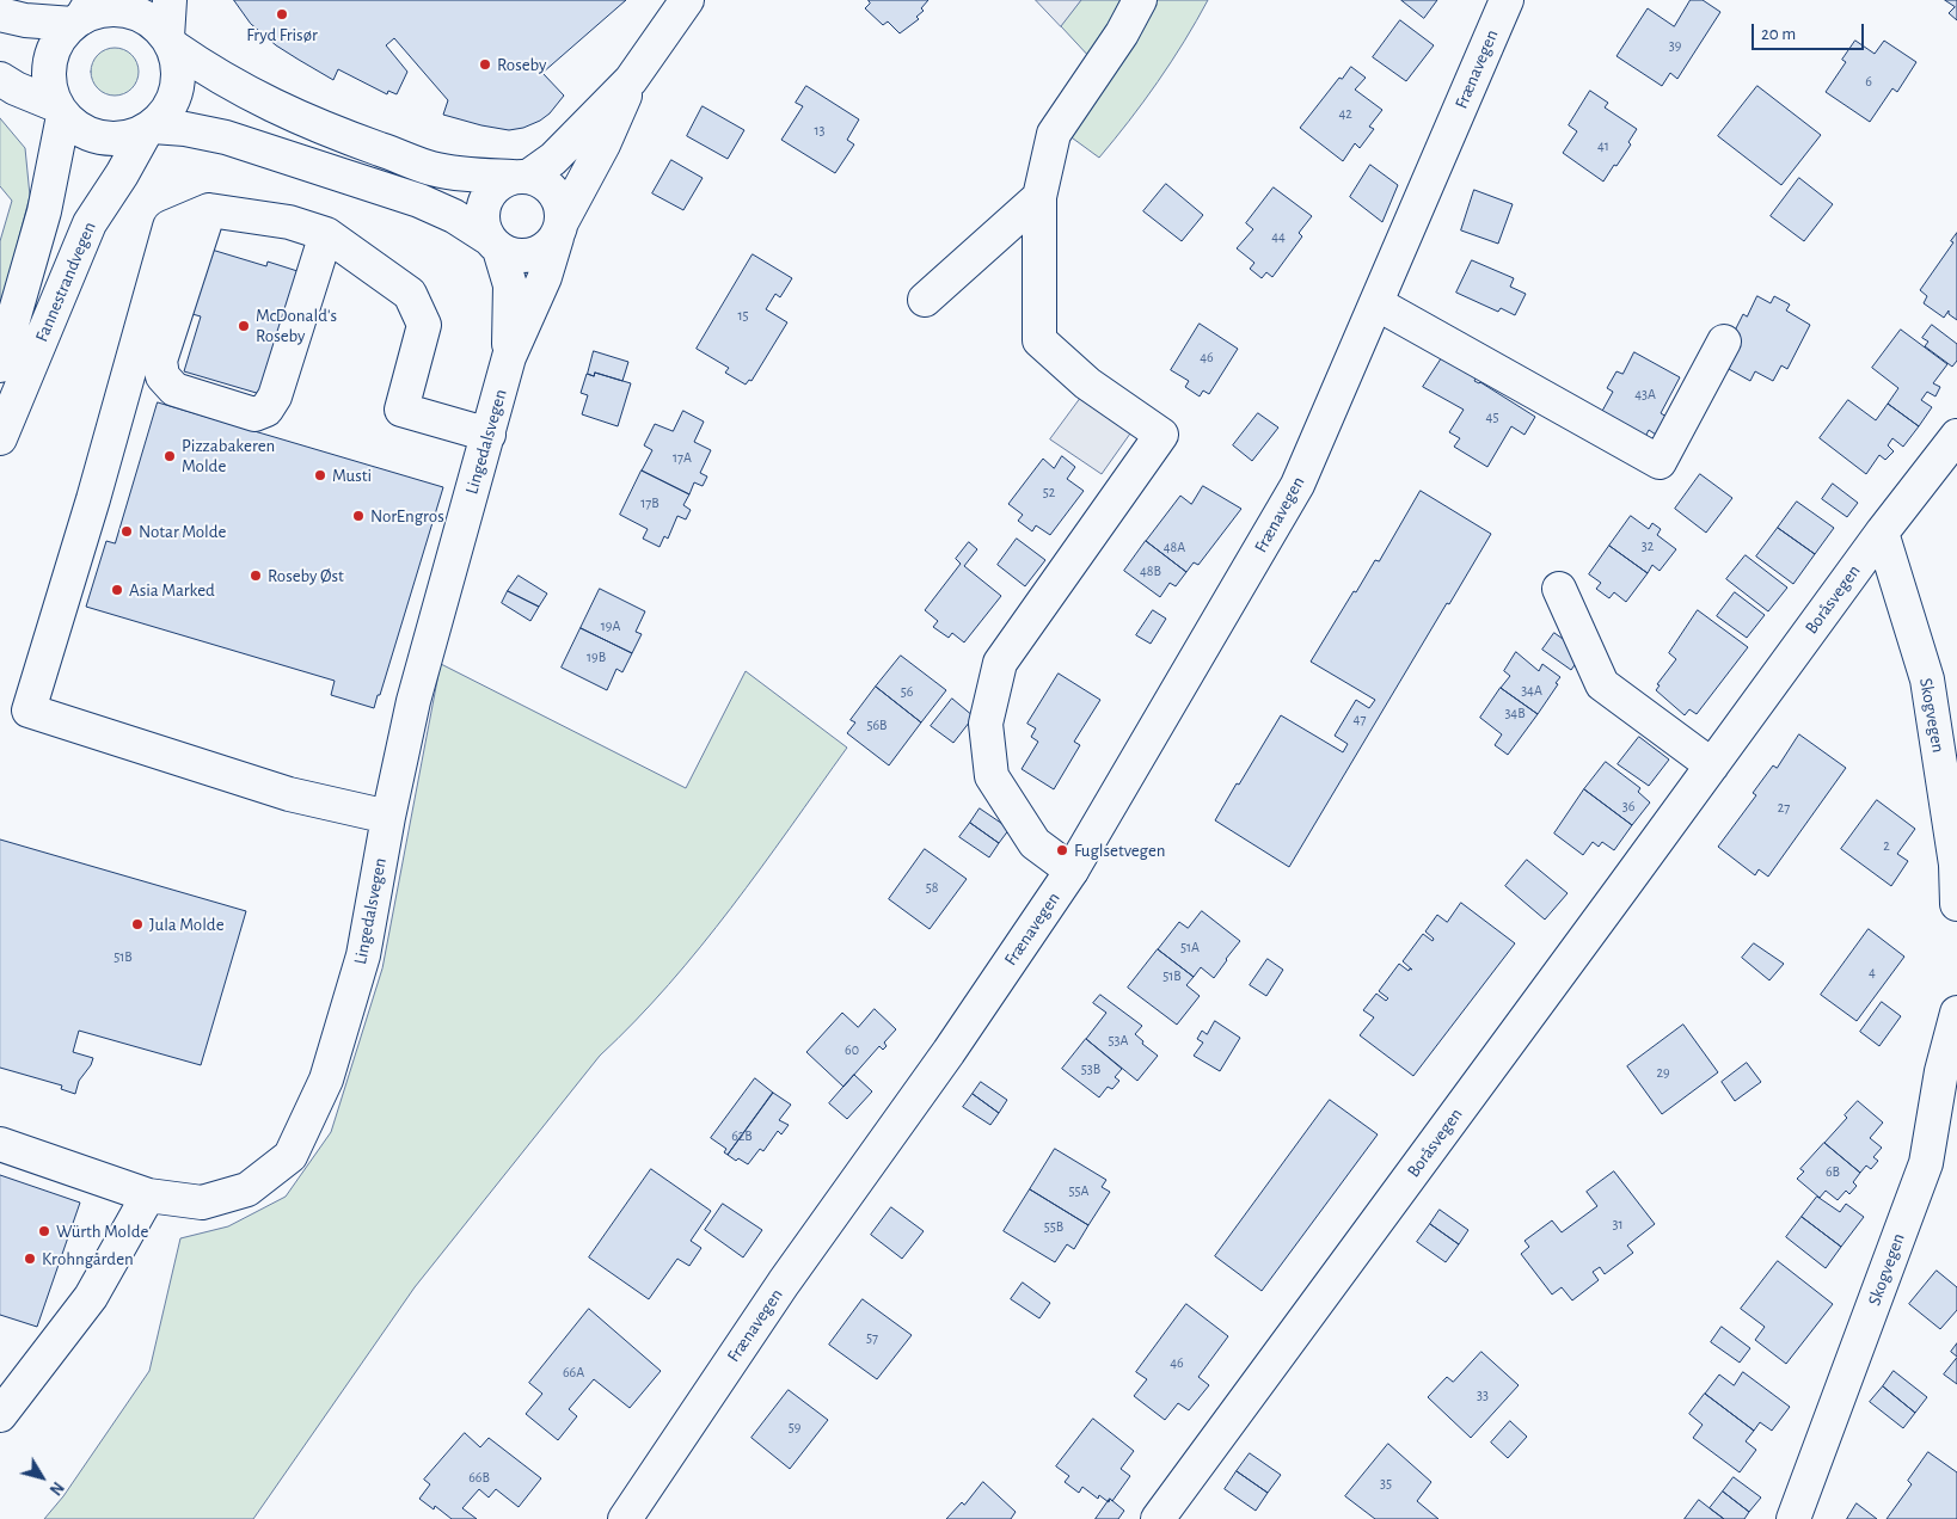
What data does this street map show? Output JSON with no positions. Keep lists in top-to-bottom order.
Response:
{
  "streets": {
    "main road": [
      "Frænavegen",
      "Fannestrandvegen",
      "Lingedalsvegen",
      "Boråsvegen",
      "Skogvegen"
    ]
  },
  "crossings": [
    ["Boråsvegen", "Skogvegen"]
  ],
  "places": [
    "Fryd Frisør",
    "Roseby",
    "McDonald's Roseby",
    "Pizzabakeren Molde",
    "Musti",
    "NorEngros",
    "Notar Molde",
    "Roseby Øst",
    "Asia Marked",
    "Fuglsetvegen",
    "Jula Molde",
    "Würth Molde",
    "Krohngården"
  ],
  "house_numbers": [
    "39",
    "6",
    "42",
    "13",
    "41",
    "44",
    "15",
    "46",
    "43A",
    "45",
    "17A",
    "52",
    "17B",
    "32",
    "48A",
    "48B",
    "19A",
    "19B",
    "34A",
    "56",
    "34B",
    "47",
    "56B",
    "36",
    "27",
    "2",
    "58",
    "51A",
    "51B",
    "4",
    "51B",
    "53A",
    "60",
    "53B",
    "29",
    "62B",
    "6B",
    "55A",
    "31",
    "55B",
    "57",
    "46",
    "66A",
    "33",
    "59",
    "66B",
    "35"
  ],
  "scale_bar": "20 m",
  "north": "bottom right"
}
